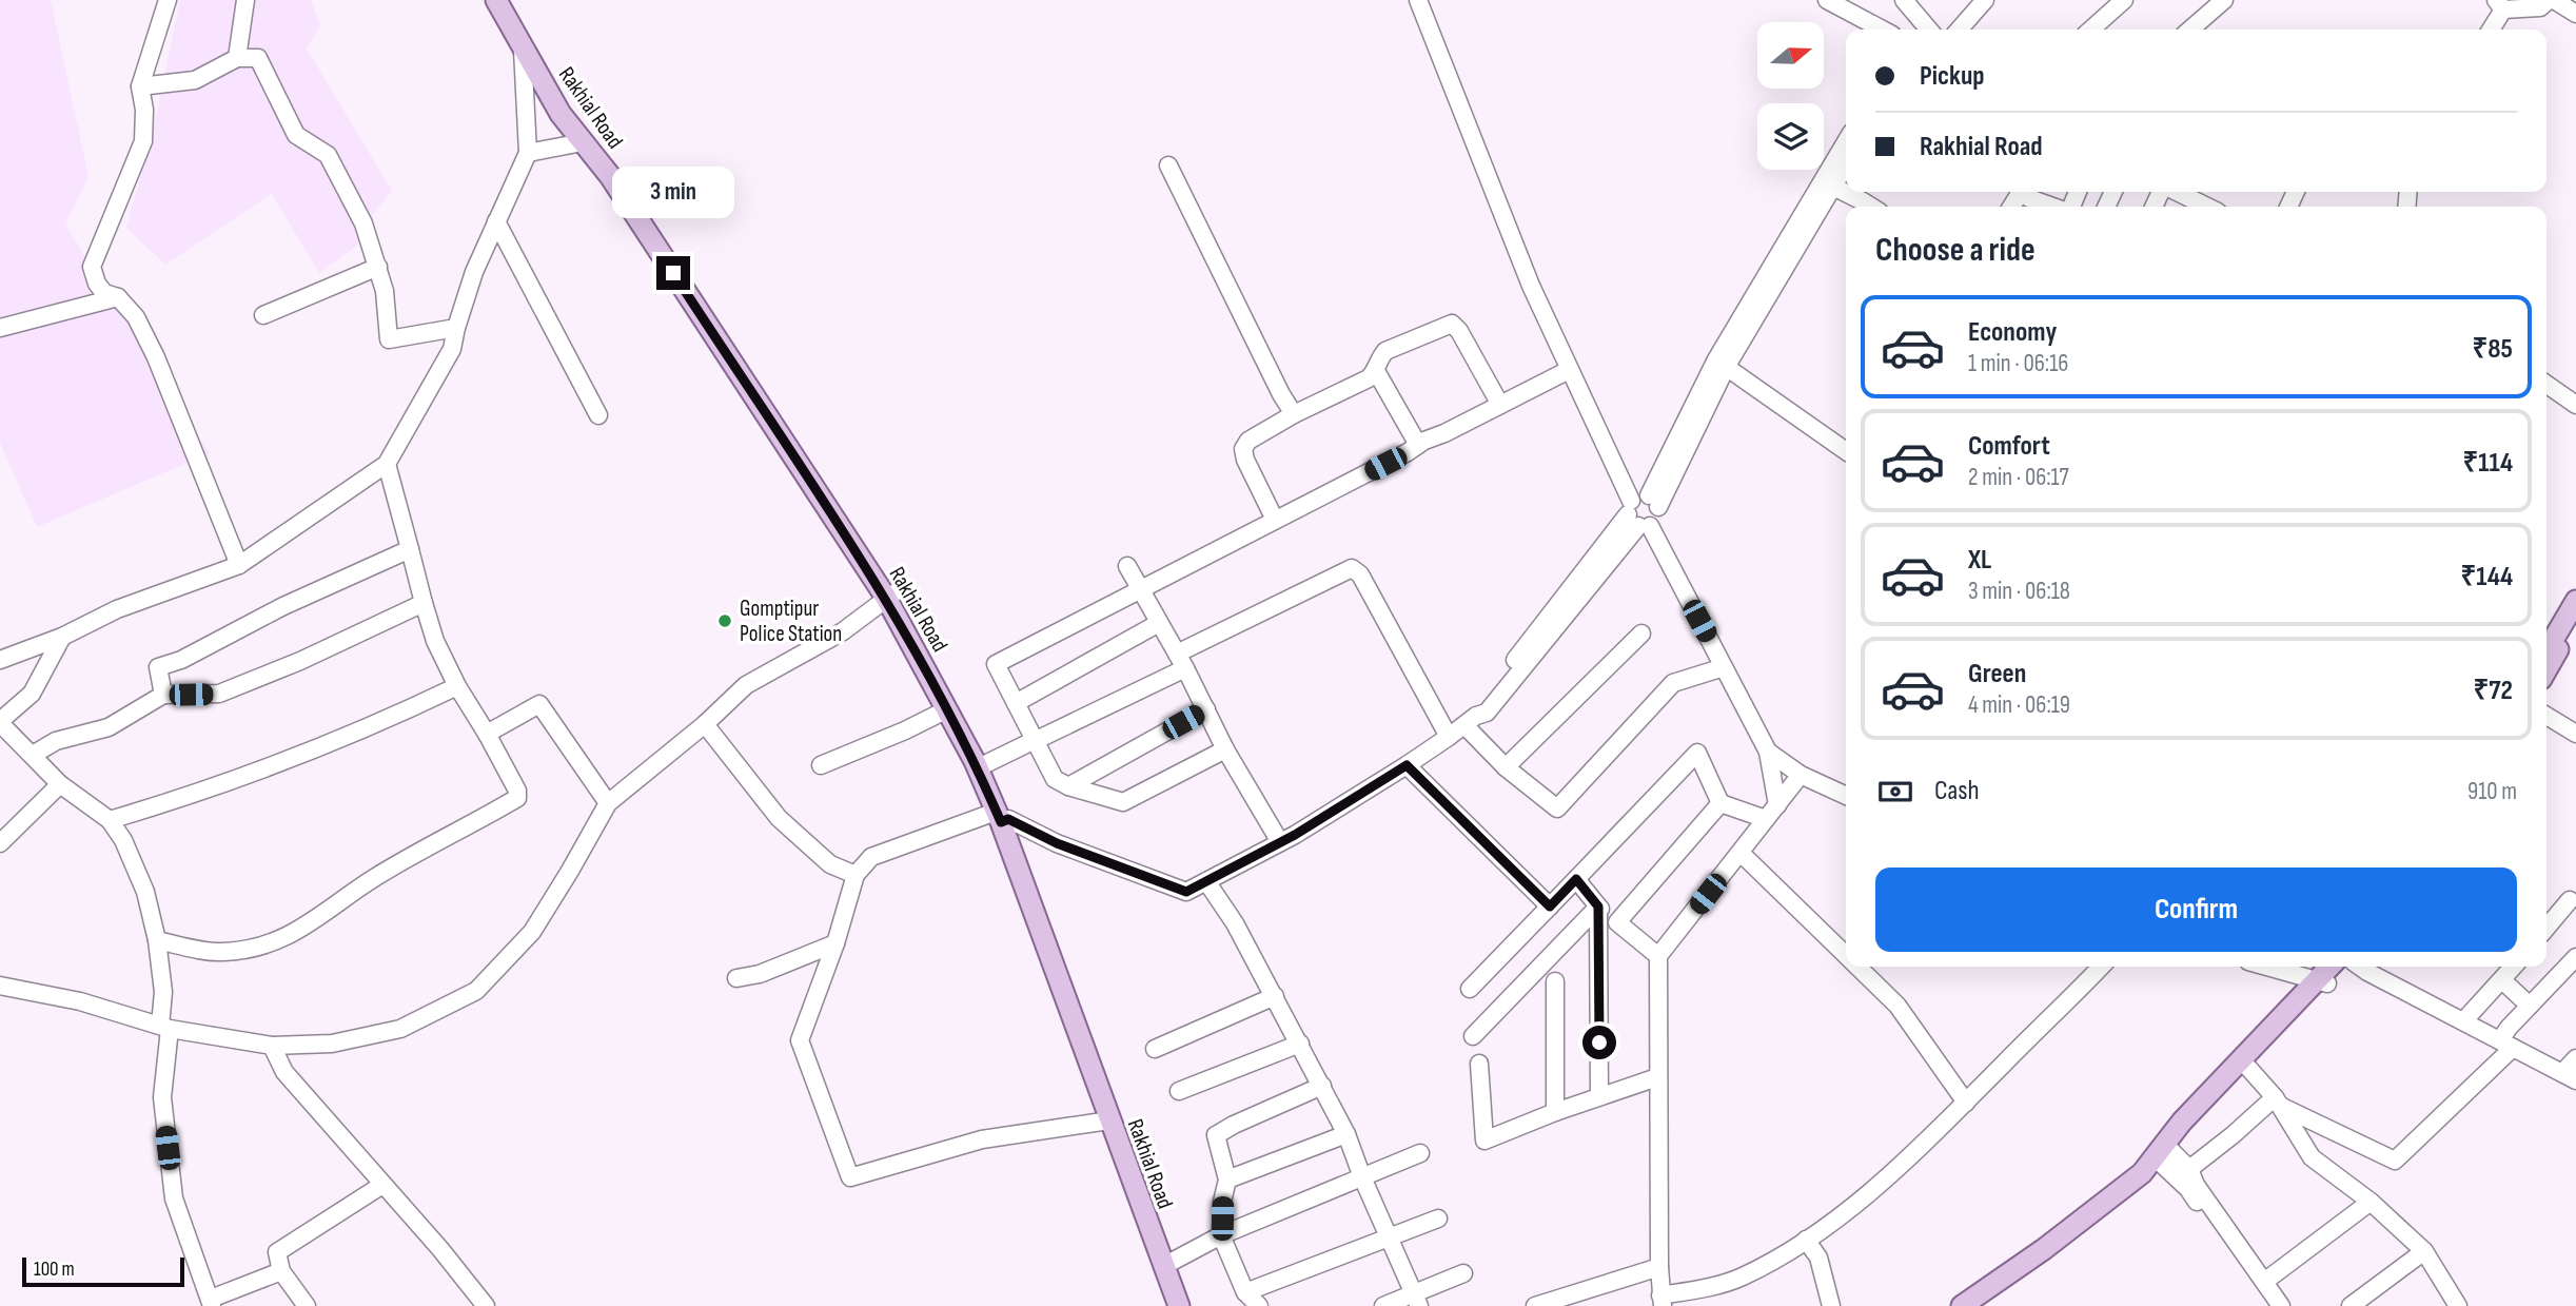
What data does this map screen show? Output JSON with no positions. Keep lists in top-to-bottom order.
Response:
{
  "streets": {
    "main road": ["Rakhial Road"]
  },
  "places": ["Gomptipur Police Station"],
  "scale_bar": "100 m",
  "north": "right",
  "page": {
    "banner": ["Pickup", "Rakhial Road"],
    "bubble": "3 min",
    "heading": "Choose a ride",
    "list": [
      {
        "name": "Economy",
        "note": "1 min · 06:16",
        "value": "₹85"
      },
      {
        "name": "Comfort",
        "note": "2 min · 06:17",
        "value": "₹114"
      },
      {
        "name": "XL",
        "note": "3 min · 06:18",
        "value": "₹144"
      },
      {
        "name": "Green",
        "note": "4 min · 06:19",
        "value": "₹72"
      }
    ],
    "pay": ["Cash", "910 m"],
    "buttons": "Confirm",
    "scale": "100 m"
  }
}
